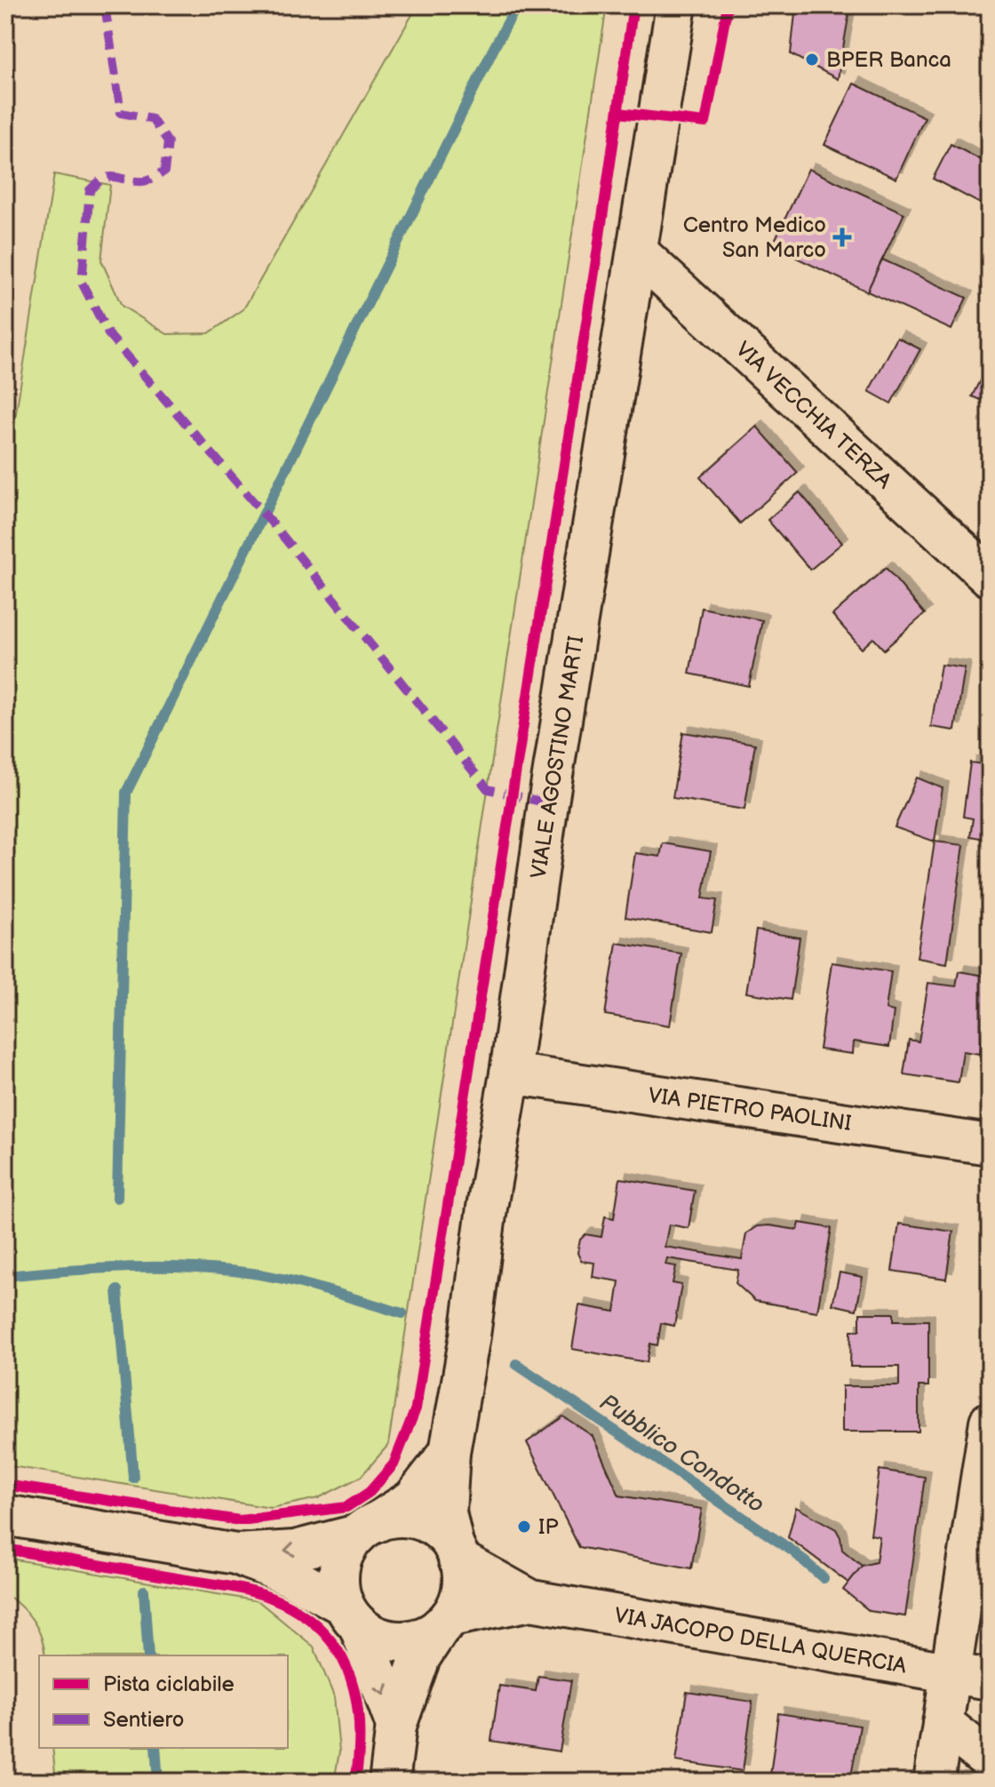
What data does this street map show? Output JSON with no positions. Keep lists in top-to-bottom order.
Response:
{
  "streets": {
    "street": [
      "VIA VECCHIA TERZA",
      "VIALE AGOSTINO MARTI",
      "VIA PIETRO PAOLINI",
      "VIA JACOPO DELLA QUERCIA"
    ]
  },
  "crossings": [
    ["VIA VECCHIA TERZA", "VIALE AGOSTINO MARTI"],
    ["VIALE AGOSTINO MARTI", "VIA PIETRO PAOLINI"],
    ["VIALE AGOSTINO MARTI", "VIA JACOPO DELLA QUERCIA"]
  ],
  "water": ["Pubblico Condotto"],
  "places": {
    "other": ["BPER Banca", "IP"],
    "health": ["Centro Medico San Marco"]
  },
  "legend": ["Pista ciclabile", "Sentiero"]
}
